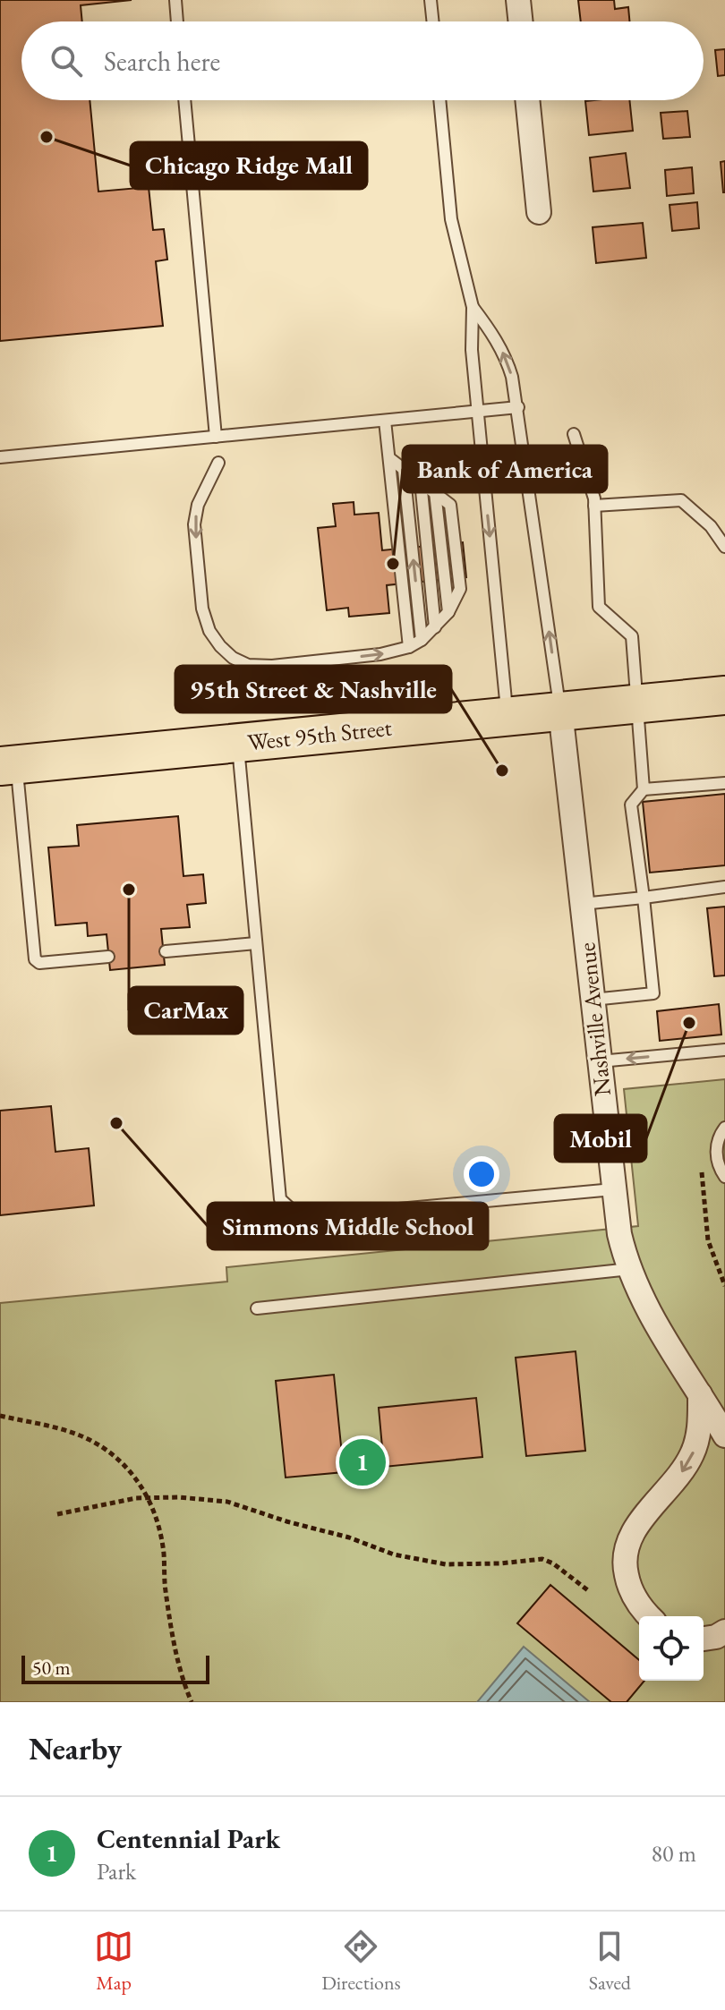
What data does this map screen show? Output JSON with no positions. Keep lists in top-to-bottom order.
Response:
{
  "streets": {
    "main road": ["West 95th Street"],
    "street": ["Nashville Avenue"]
  },
  "crossings": [
    ["West 95th Street", "Nashville Avenue"]
  ],
  "places": [
    "Chicago Ridge Mall",
    "Bank of America",
    "95th Street & Nashville",
    "CarMax",
    "Mobil",
    "Simmons Middle School"
  ],
  "scale_bar": "50 m",
  "page": {
    "search": "Search here",
    "pins": "1",
    "scale": "50 m",
    "heading": "Nearby",
    "list": [
      {
        "mark": "1",
        "name": "Centennial Park",
        "note": "Park",
        "value": "80 m"
      }
    ],
    "nav": ["Map", "Directions", "Saved"]
  }
}
